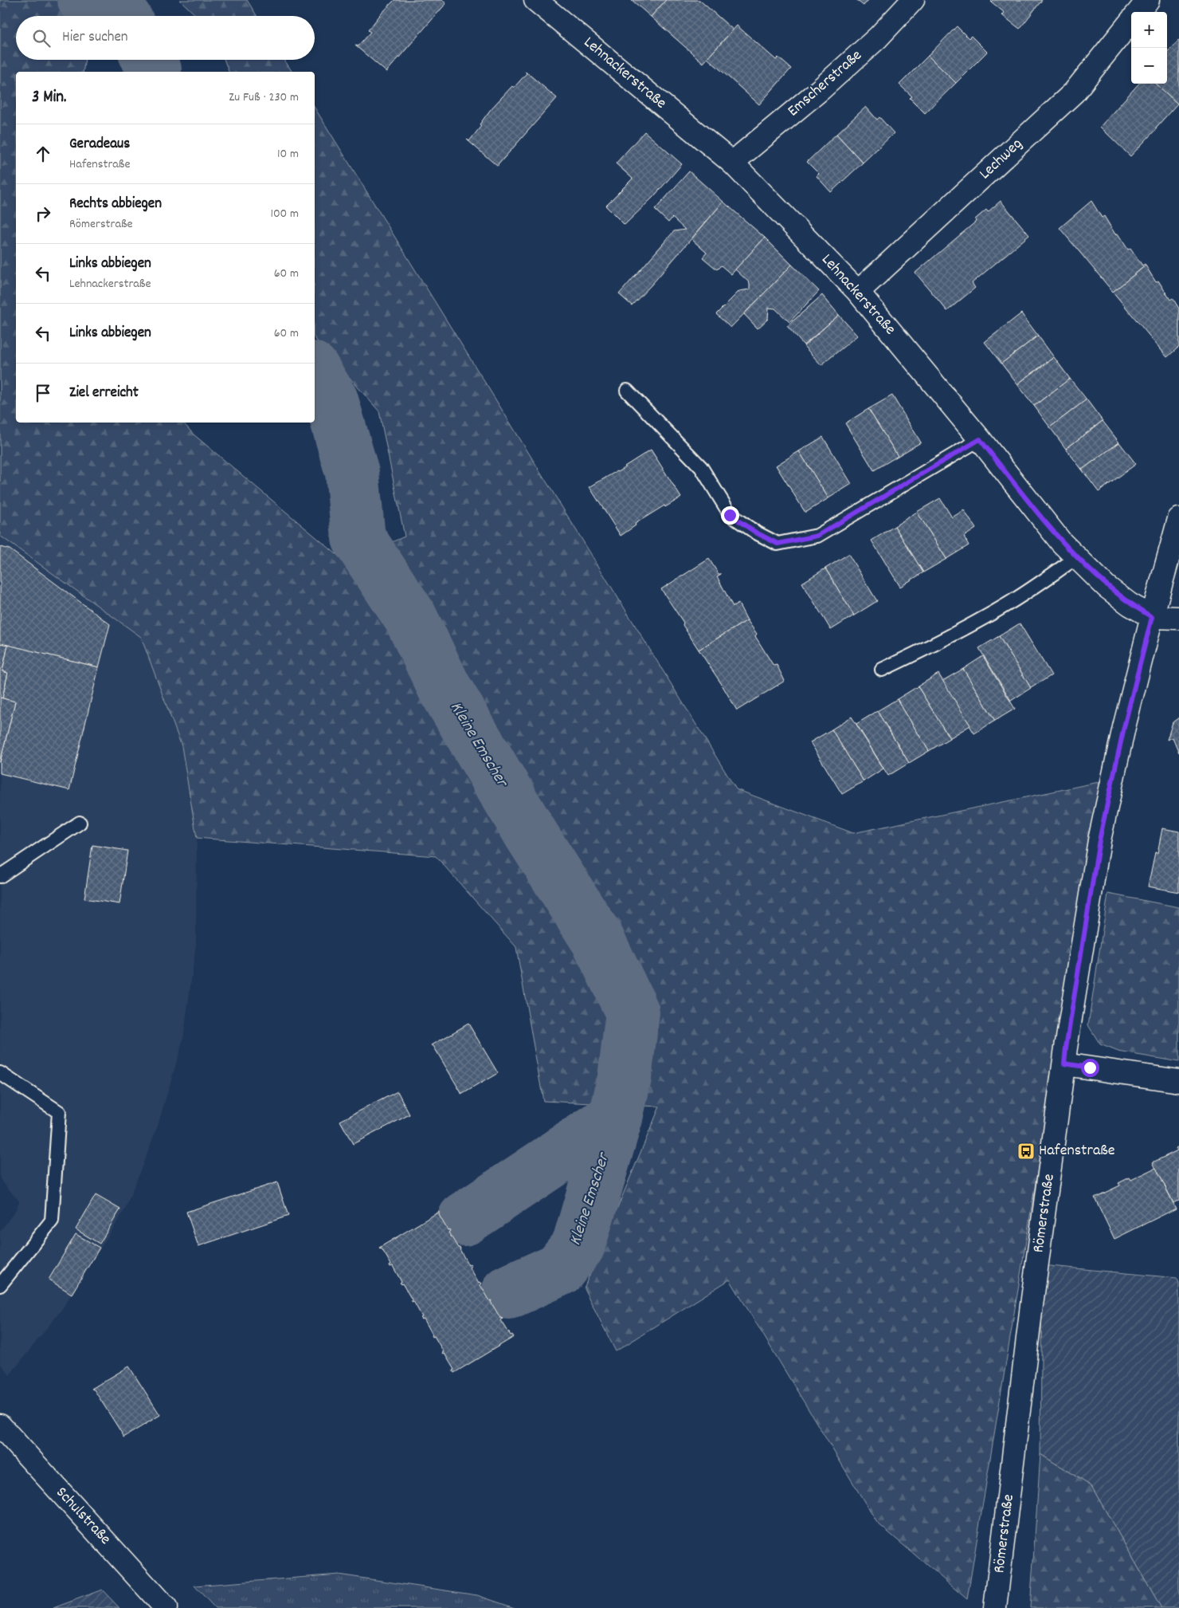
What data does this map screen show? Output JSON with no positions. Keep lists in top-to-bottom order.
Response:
{
  "streets": {
    "street": [
      "Lehnackerstraße",
      "Emscherstraße",
      "Lechweg",
      "Römerstraße",
      "Schulstraße"
    ]
  },
  "crossings": [
    ["Lehnackerstraße", "Emscherstraße"],
    ["Lehnackerstraße", "Lechweg"],
    ["Lehnackerstraße", "Römerstraße"]
  ],
  "water": ["Kleine Emscher"],
  "places": {
    "bus stop": ["Hafenstraße"]
  },
  "page": {
    "map_buttons": ["+", "−"],
    "search": "Hier suchen",
    "heading": ["3 Min.", "Zu Fuß · 230 m"],
    "list": [
      ["Geradeaus", "Hafenstraße", "10 m"],
      ["Rechts abbiegen", "Römerstraße", "100 m"],
      ["Links abbiegen", "Lehnackerstraße", "60 m"],
      ["Links abbiegen", "60 m"],
      "Ziel erreicht"
    ]
  }
}
